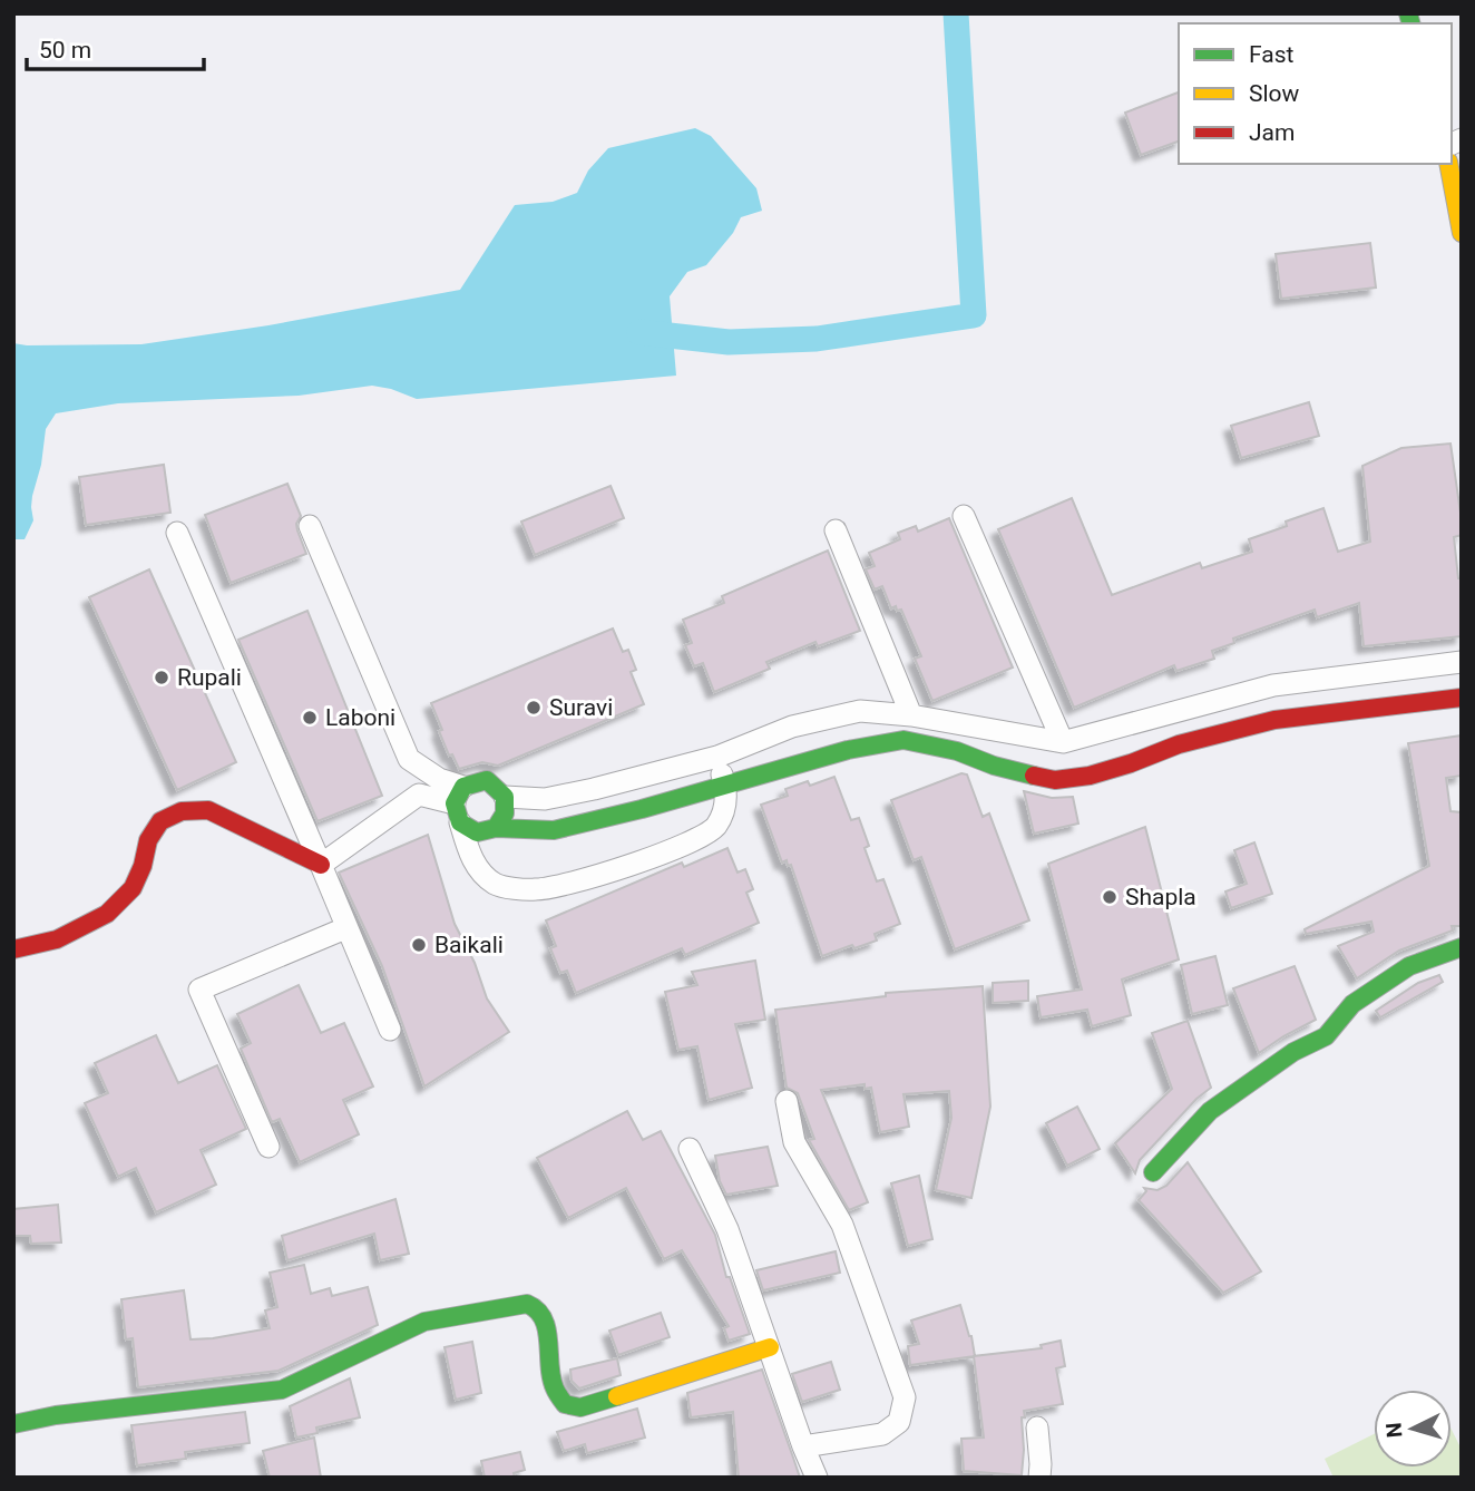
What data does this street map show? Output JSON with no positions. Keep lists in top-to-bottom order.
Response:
{
  "places": [
    "Rupali",
    "Suravi",
    "Laboni",
    "Shapla",
    "Baikali"
  ],
  "legend": ["Fast", "Slow", "Jam"],
  "scale_bar": "50 m",
  "north": "left"
}
